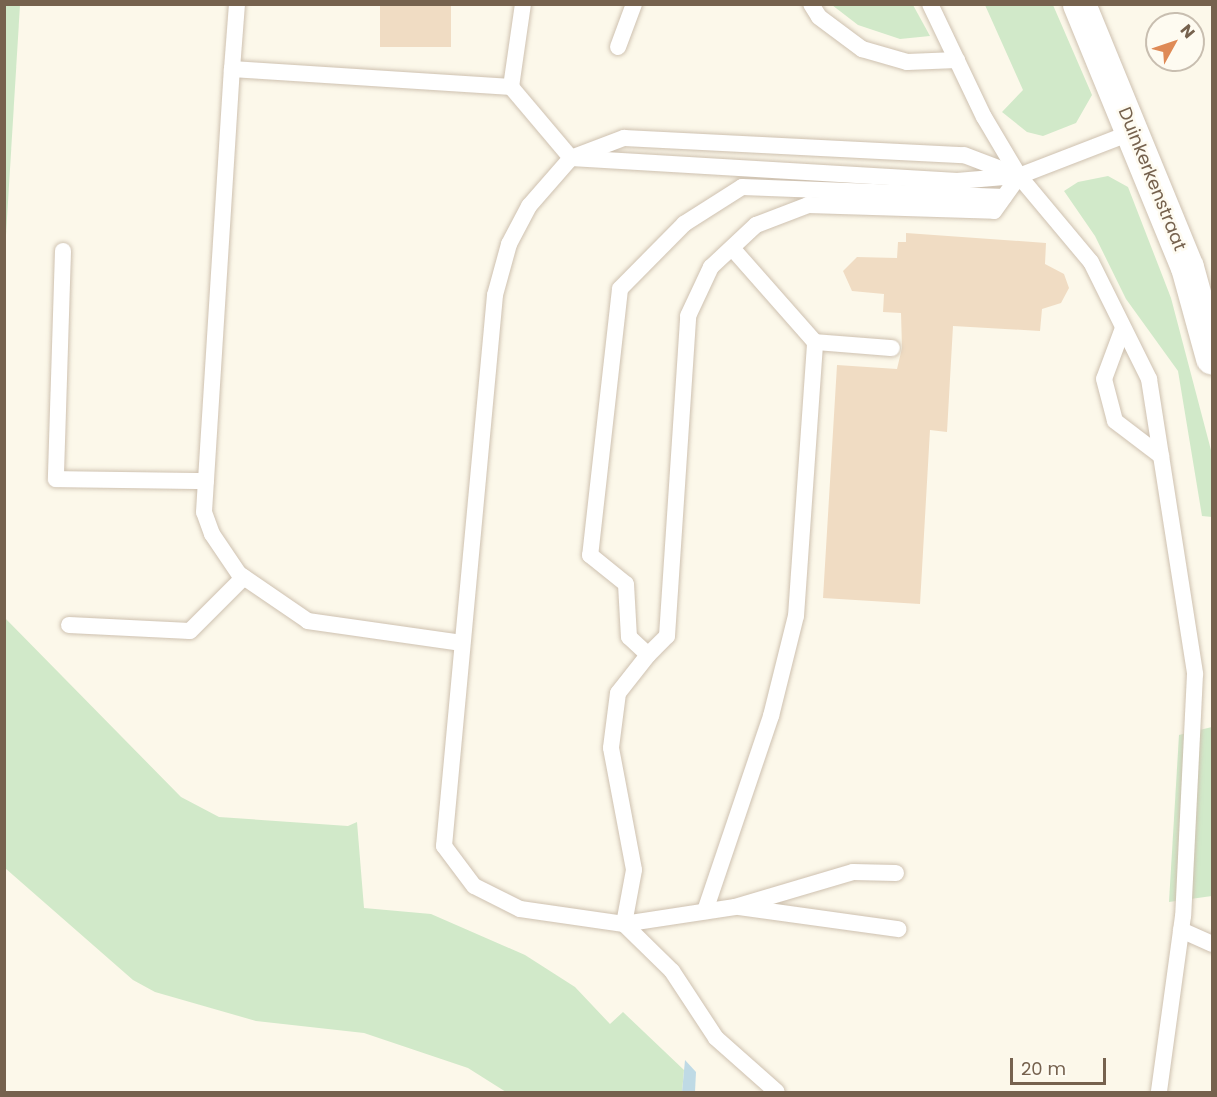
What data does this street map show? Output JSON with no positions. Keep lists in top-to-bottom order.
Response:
{
  "streets": {
    "main road": ["Duinkerkenstraat"]
  },
  "scale_bar": "20 m",
  "north": "top right"
}
